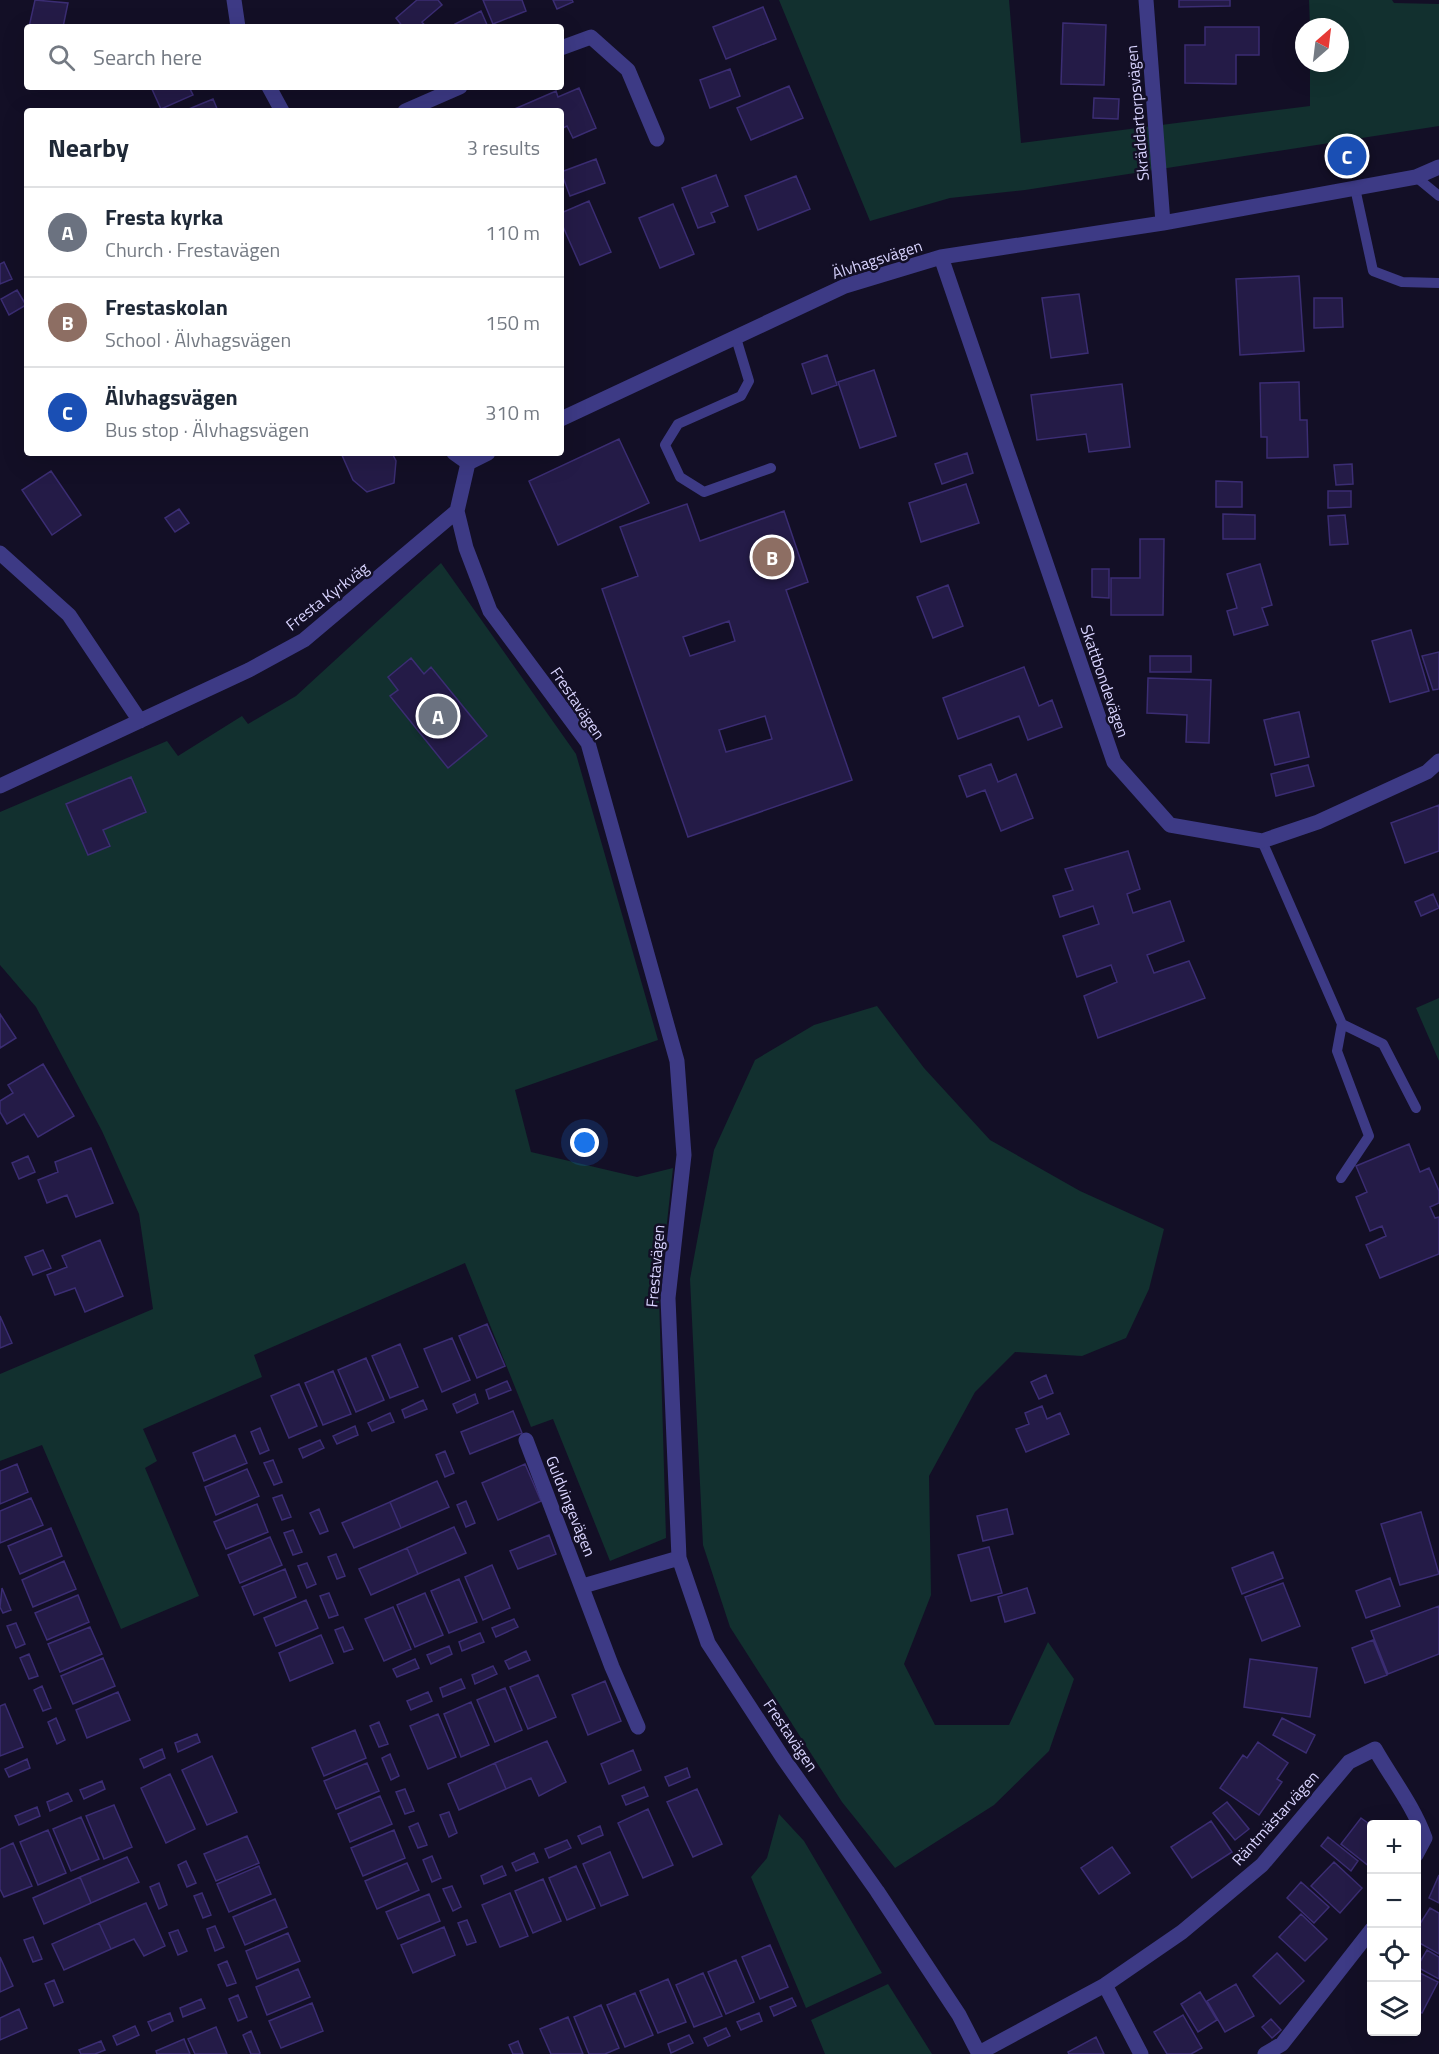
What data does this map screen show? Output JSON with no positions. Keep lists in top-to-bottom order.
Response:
{
  "streets": {
    "street": [
      "Skräddartorpsvägen",
      "Älvhagsvägen",
      "Fresta Kyrkväg",
      "Skattbondevägen",
      "Frestavägen",
      "Guldvingevägen",
      "Räntmästarvägen"
    ]
  },
  "crossings": [
    ["Skräddartorpsvägen", "Älvhagsvägen"],
    ["Älvhagsvägen", "Skattbondevägen"],
    ["Fresta Kyrkväg", "Frestavägen"],
    ["Frestavägen", "Räntmästarvägen"]
  ],
  "north": "top right",
  "page": {
    "search": "Search here",
    "heading": ["Nearby", "3 results"],
    "pins": ["C", "B", "A"],
    "list": [
      {
        "mark": "A",
        "name": "Fresta kyrka",
        "note": "Church · Frestavägen",
        "value": "110 m"
      },
      {
        "mark": "B",
        "name": "Frestaskolan",
        "note": "School · Älvhagsvägen",
        "value": "150 m"
      },
      {
        "mark": "C",
        "name": "Älvhagsvägen",
        "note": "Bus stop · Älvhagsvägen",
        "value": "310 m"
      }
    ],
    "map_buttons": ["+", "−"]
  }
}
